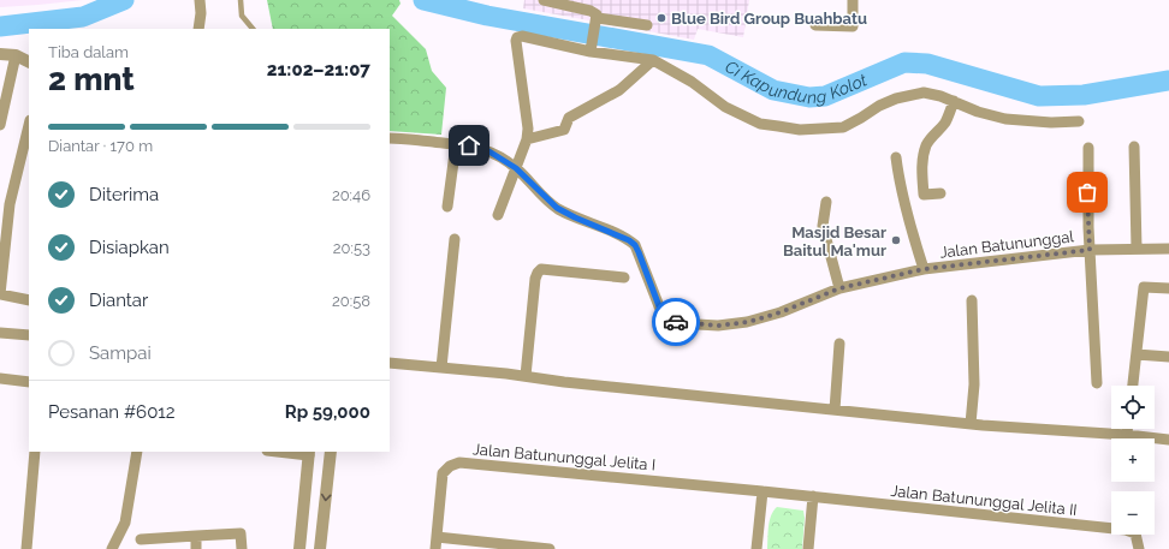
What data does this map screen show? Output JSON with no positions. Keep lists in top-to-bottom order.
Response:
{
  "streets": {
    "street": ["Jalan Batununggal", "Jalan Batununggal Jelita I", "Jalan Batununggal Jelita II"]
  },
  "water": ["Ci Kapundung Kolot"],
  "places": ["Blue Bird Group Buahbatu", "Masjid Besar Baitul Ma'mur"],
  "page": {
    "heading": ["2 mnt", "Tiba dalam", "21:02–21:07"],
    "panel": ["Pesanan #6012", "Rp 59,000"],
    "bar": "Diantar · 170 m",
    "list": [
      ["Diterima", "20:46"],
      ["Disiapkan", "20:53"],
      ["Diantar", "20:58"],
      "Sampai"
    ],
    "map_buttons": ["+", "−"]
  }
}
